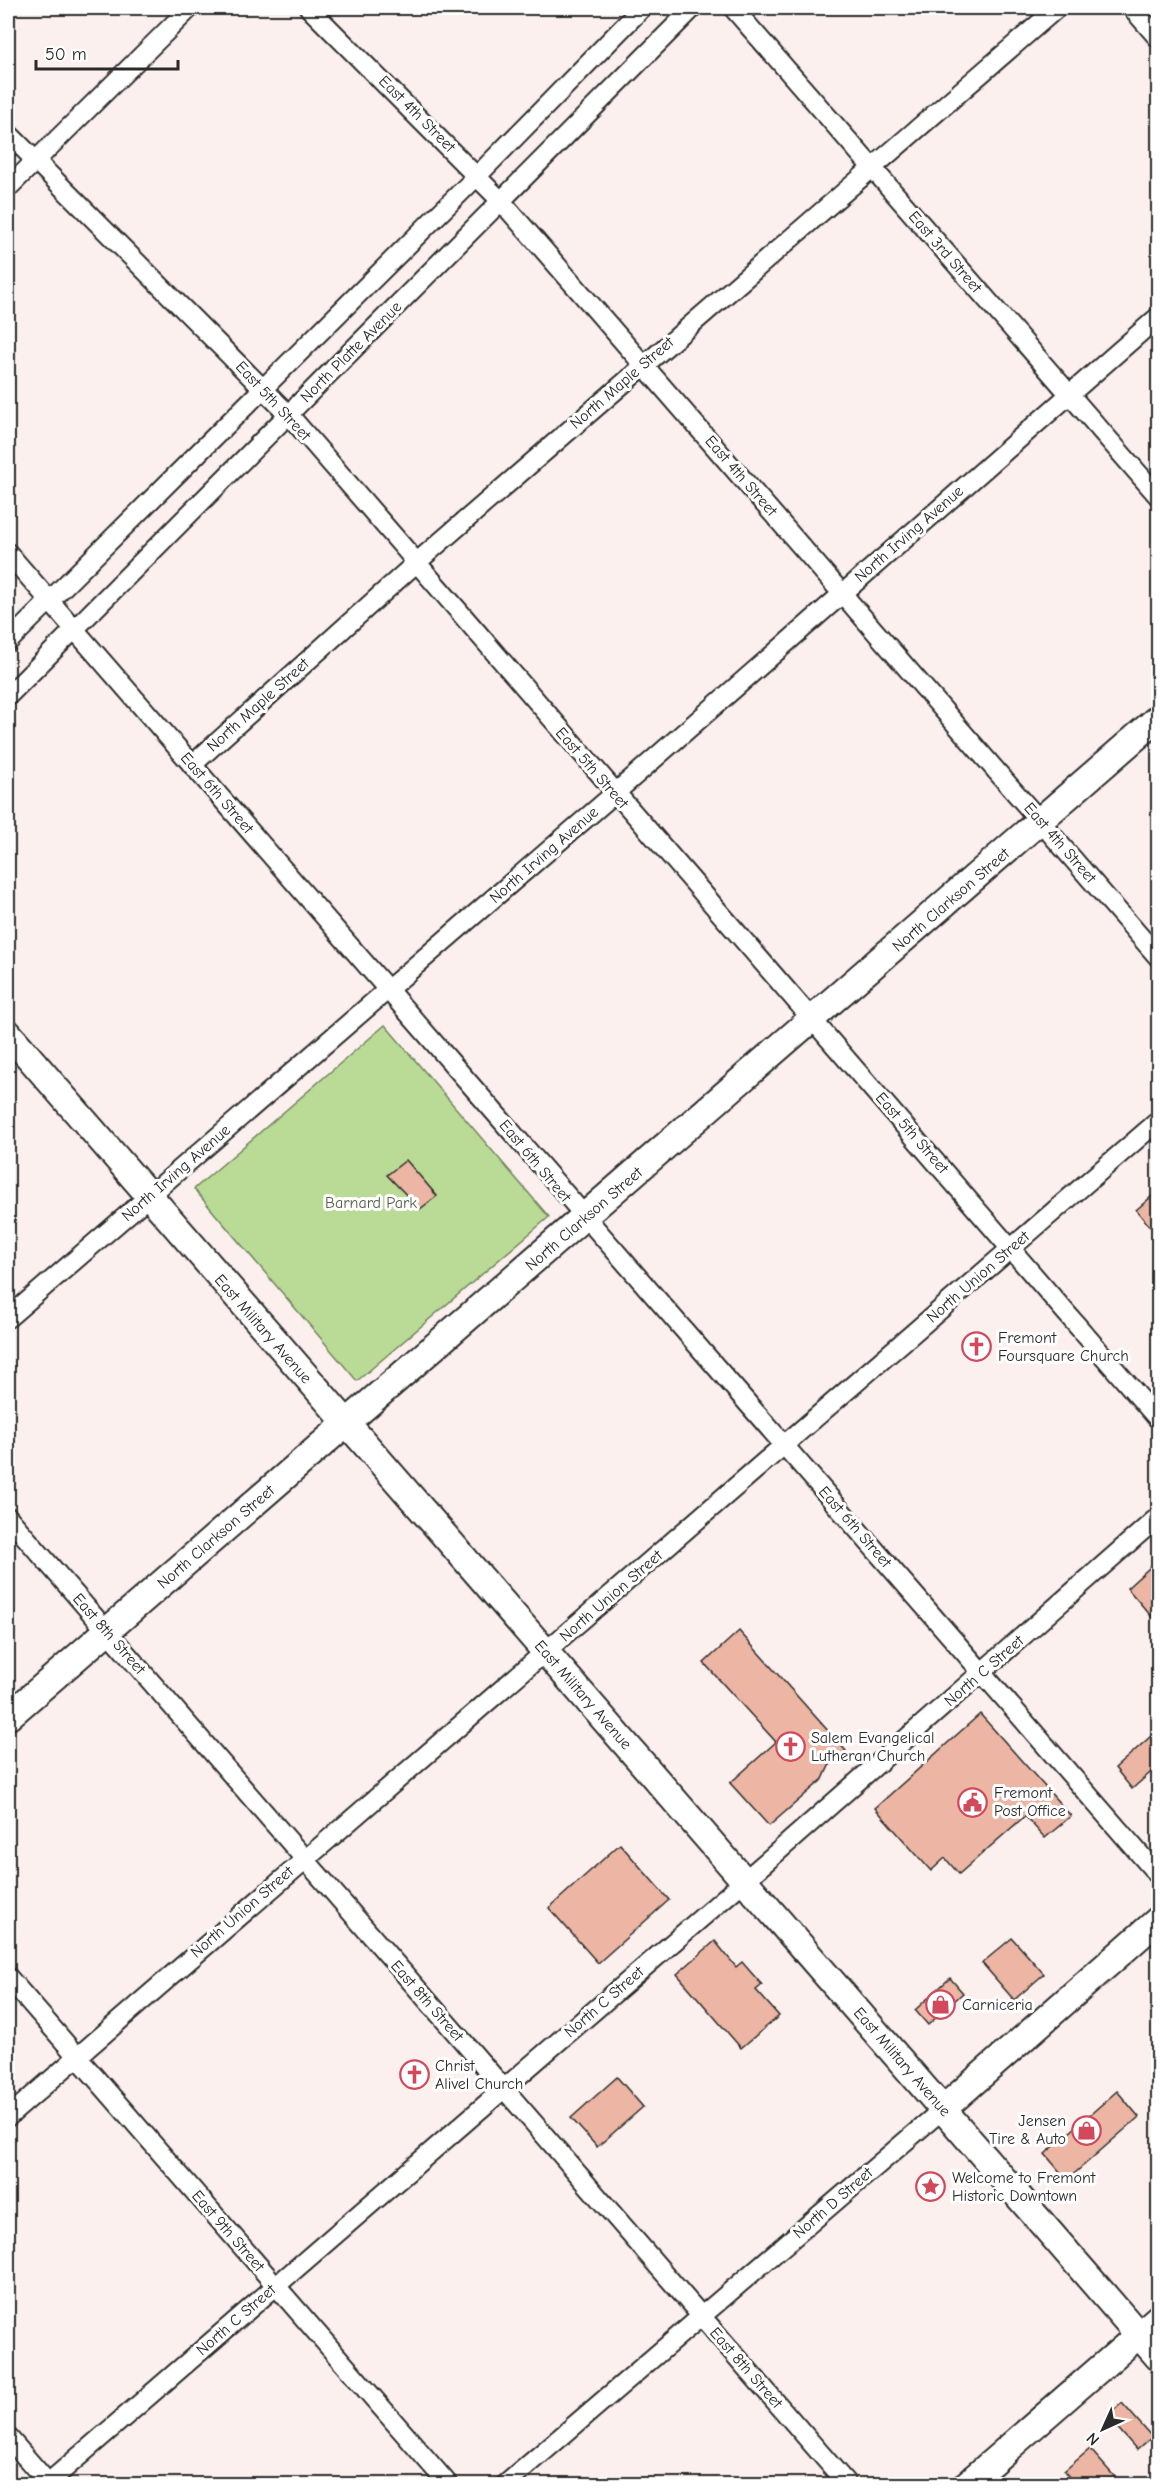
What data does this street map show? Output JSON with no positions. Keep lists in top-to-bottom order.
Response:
{
  "streets": {
    "main road": ["North Clarkson Street", "East Military Avenue", "North D Street"],
    "street": [
      "East 4th Street",
      "East 3rd Street",
      "North Platte Avenue",
      "North Maple Street",
      "East 5th Street",
      "North Irving Avenue",
      "East 6th Street",
      "North Union Street",
      "East 8th Street",
      "North C Street",
      "East 9th Street"
    ]
  },
  "crossings": [
    ["East 4th Street", "North Platte Avenue"],
    ["East 4th Street", "North Maple Street"],
    ["East 4th Street", "North Irving Avenue"],
    ["East 4th Street", "North Clarkson Street"],
    ["East 3rd Street", "North Maple Street"],
    ["East 3rd Street", "North Irving Avenue"],
    ["North Platte Avenue", "East 5th Street"],
    ["North Platte Avenue", "East 6th Street"],
    ["North Maple Street", "East 5th Street"],
    ["North Maple Street", "East 6th Street"],
    ["East 5th Street", "North Irving Avenue"],
    ["East 5th Street", "North Clarkson Street"],
    ["East 5th Street", "North Union Street"],
    ["North Irving Avenue", "East 6th Street"],
    ["North Irving Avenue", "East Military Avenue"],
    ["East 6th Street", "North Clarkson Street"],
    ["East 6th Street", "North Union Street"],
    ["East 6th Street", "North C Street"],
    ["North Clarkson Street", "East Military Avenue"],
    ["North Clarkson Street", "East 8th Street"],
    ["North Union Street", "East Military Avenue"],
    ["North Union Street", "East 8th Street"],
    ["North Union Street", "East 9th Street"],
    ["East Military Avenue", "North C Street"],
    ["East Military Avenue", "North D Street"],
    ["East 8th Street", "North C Street"],
    ["East 8th Street", "North D Street"],
    ["North C Street", "East 9th Street"]
  ],
  "parks": ["Barnard Park"],
  "places": {
    "church": ["Fremont Foursquare Church", "Salem Evangelical Lutheran Church", "Christ Alivel Church"],
    "public building": ["Fremont Post Office"],
    "shop": ["Carniceria", "Jensen Tire & Auto"],
    "place": ["Welcome to Fremont Historic Downtown"]
  },
  "scale_bar": "50 m",
  "north": "bottom left"
}
